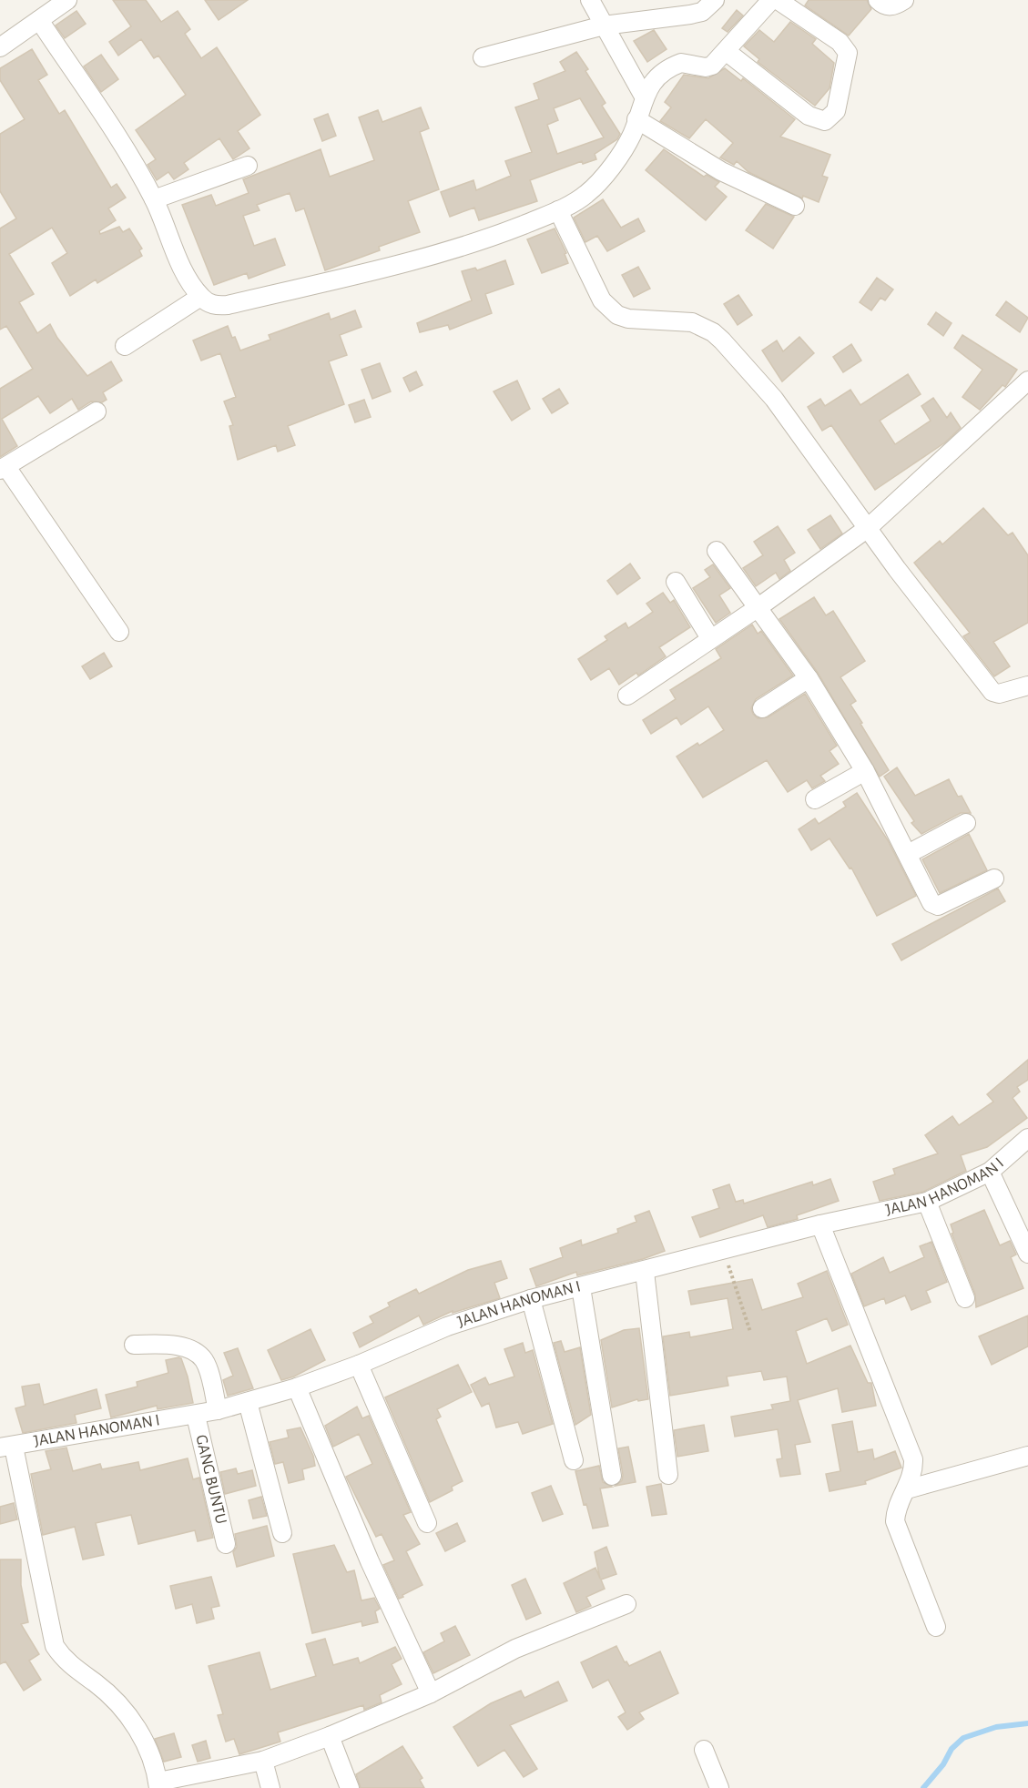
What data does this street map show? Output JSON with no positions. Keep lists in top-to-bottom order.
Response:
{
  "streets": {
    "street": ["JALAN HANOMAN I", "GANG BUNTU"]
  },
  "crossings": [
    ["JALAN HANOMAN I", "GANG BUNTU"]
  ]
}
